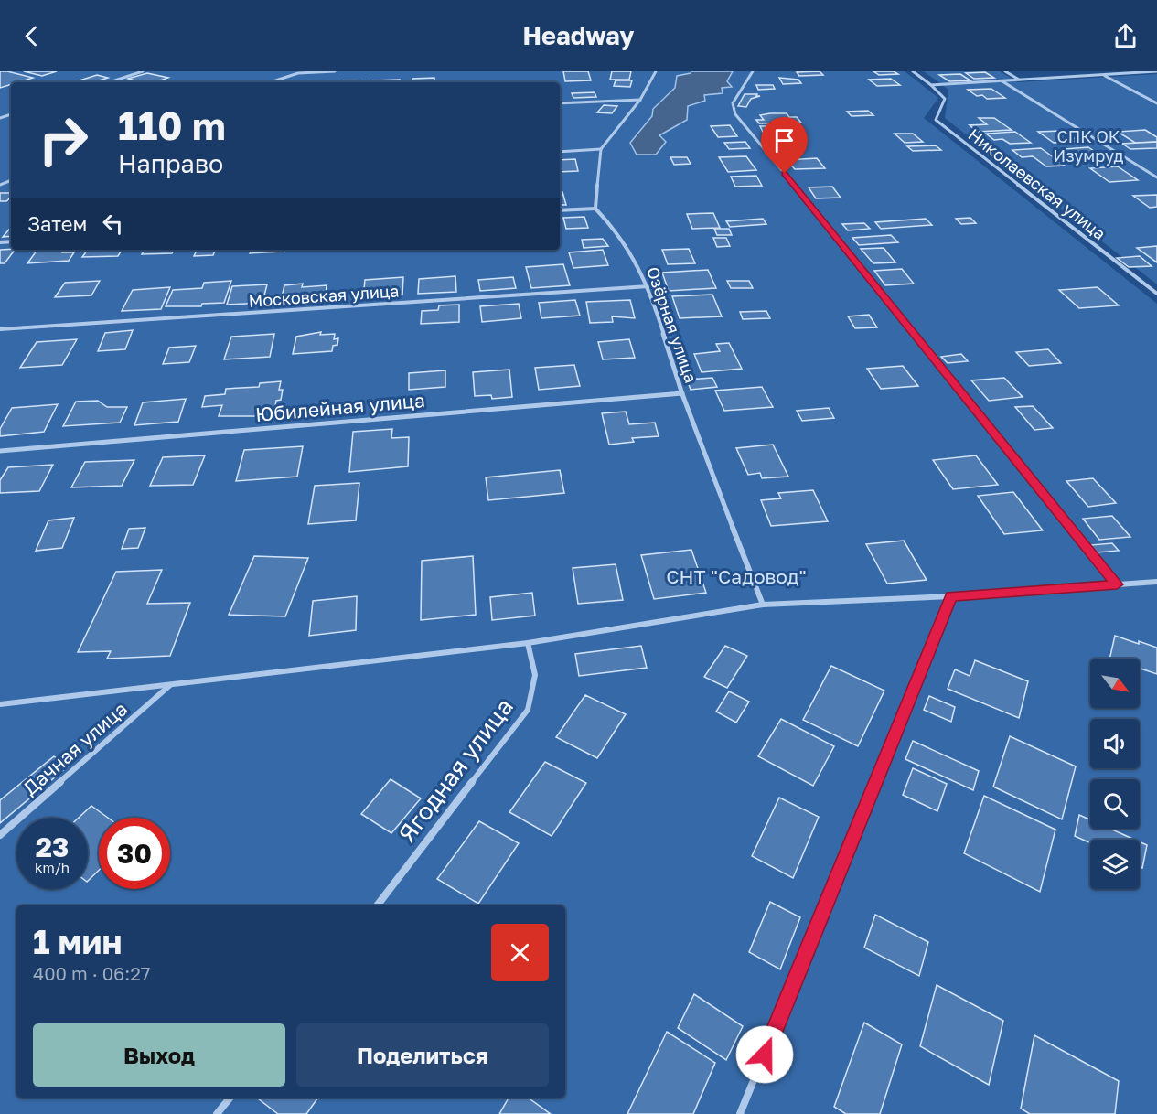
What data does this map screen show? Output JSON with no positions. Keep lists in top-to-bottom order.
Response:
{
  "streets": {
    "street": [
      "Николаевская улица",
      "Московская улица",
      "Озёрная улица",
      "Юбилейная улица",
      "Дачная улица",
      "Ягодная улица"
    ]
  },
  "crossings": [
    ["Московская улица", "Озёрная улица"],
    ["Озёрная улица", "Юбилейная улица"]
  ],
  "parks": ["СПК ОК Изумруд", "СНТ \"Садовод\""],
  "north": "bottom right",
  "page": {
    "header": "Headway",
    "turn": ["110 m", "Направо"],
    "then": "Затем",
    "speed": "23 km/h",
    "limit": "30",
    "heading": ["1 мин", "400 m · 06:27"],
    "buttons": ["Выход", "Поделиться"]
  }
}
